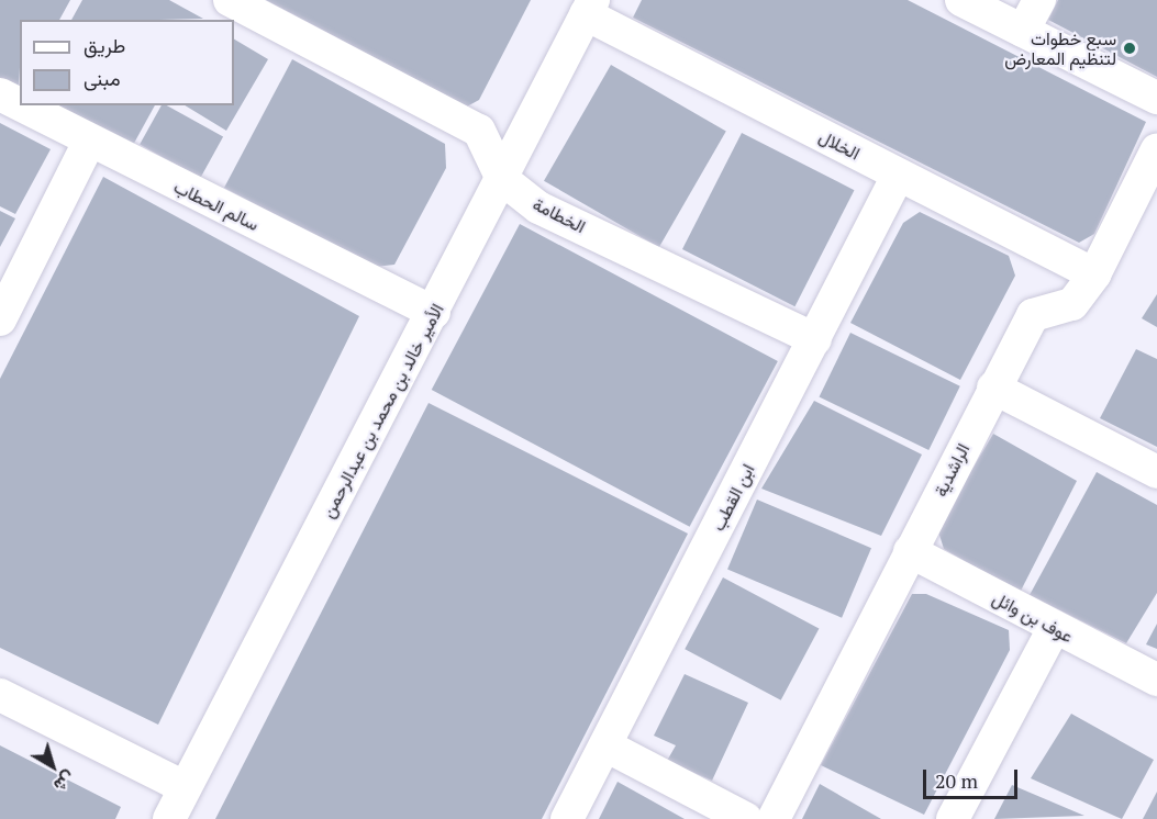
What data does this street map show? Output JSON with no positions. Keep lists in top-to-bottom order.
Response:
{
  "streets": {
    "street": [
      "الخلال",
      "سالم الحطاب",
      "الخطامة",
      "الأمير خالد بن محمد بن عبدالرحمن",
      "الراشدية",
      "ابن القطب",
      "عوف بن وائل"
    ]
  },
  "crossings": [
    ["الخلال", "الأمير خالد بن محمد بن عبدالرحمن"],
    ["الخلال", "الراشدية"],
    ["الخلال", "ابن القطب"],
    ["سالم الحطاب", "الأمير خالد بن محمد بن عبدالرحمن"],
    ["الخطامة", "الأمير خالد بن محمد بن عبدالرحمن"],
    ["الخطامة", "ابن القطب"],
    ["الراشدية", "عوف بن وائل"]
  ],
  "places": ["سبع خطوات لتنظيم المعارض"],
  "legend": ["طريق", "مبنى"],
  "scale_bar": "20 m",
  "north": "bottom right"
}
